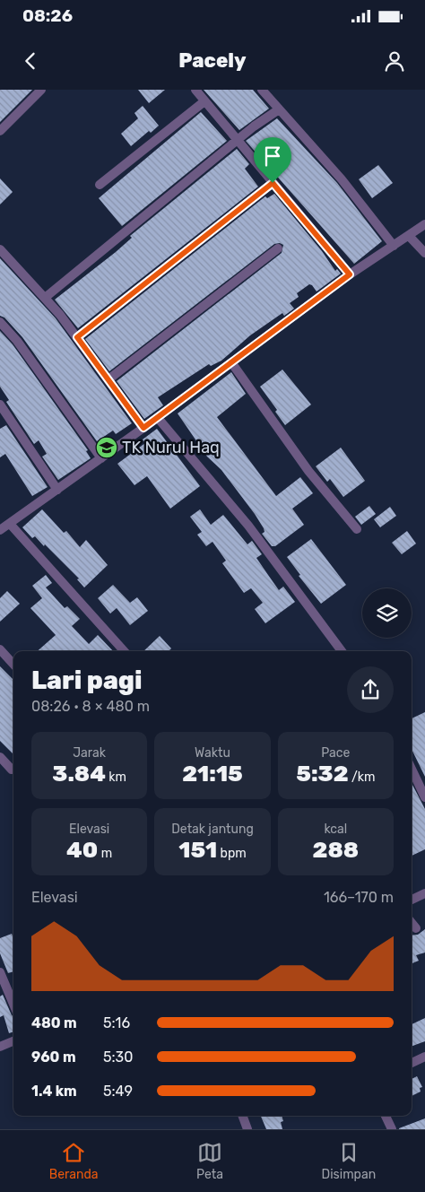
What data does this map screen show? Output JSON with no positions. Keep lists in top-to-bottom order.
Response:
{
  "places": {
    "school or university": ["TK Nurul Haq"]
  },
  "page": {
    "status": "08:26",
    "header": "Pacely",
    "heading": ["Lari pagi", "08:26 · 8 × 480 m"],
    "stats": [
      ["Jarak", "3.84 km"],
      ["Waktu", "21:15"],
      ["Pace", "5:32 /km"],
      ["Elevasi", "40 m"],
      ["Detak jantung", "151 bpm"],
      ["kcal", "288"]
    ],
    "chart": ["Elevasi", "166–170 m"],
    "list": [
      {
        "name": "480 m",
        "note": "5:16"
      },
      {
        "name": "960 m",
        "note": "5:30"
      },
      {
        "name": "1.4 km",
        "note": "5:49"
      }
    ],
    "tabs": ["Beranda", "Peta", "Disimpan"]
  }
}
